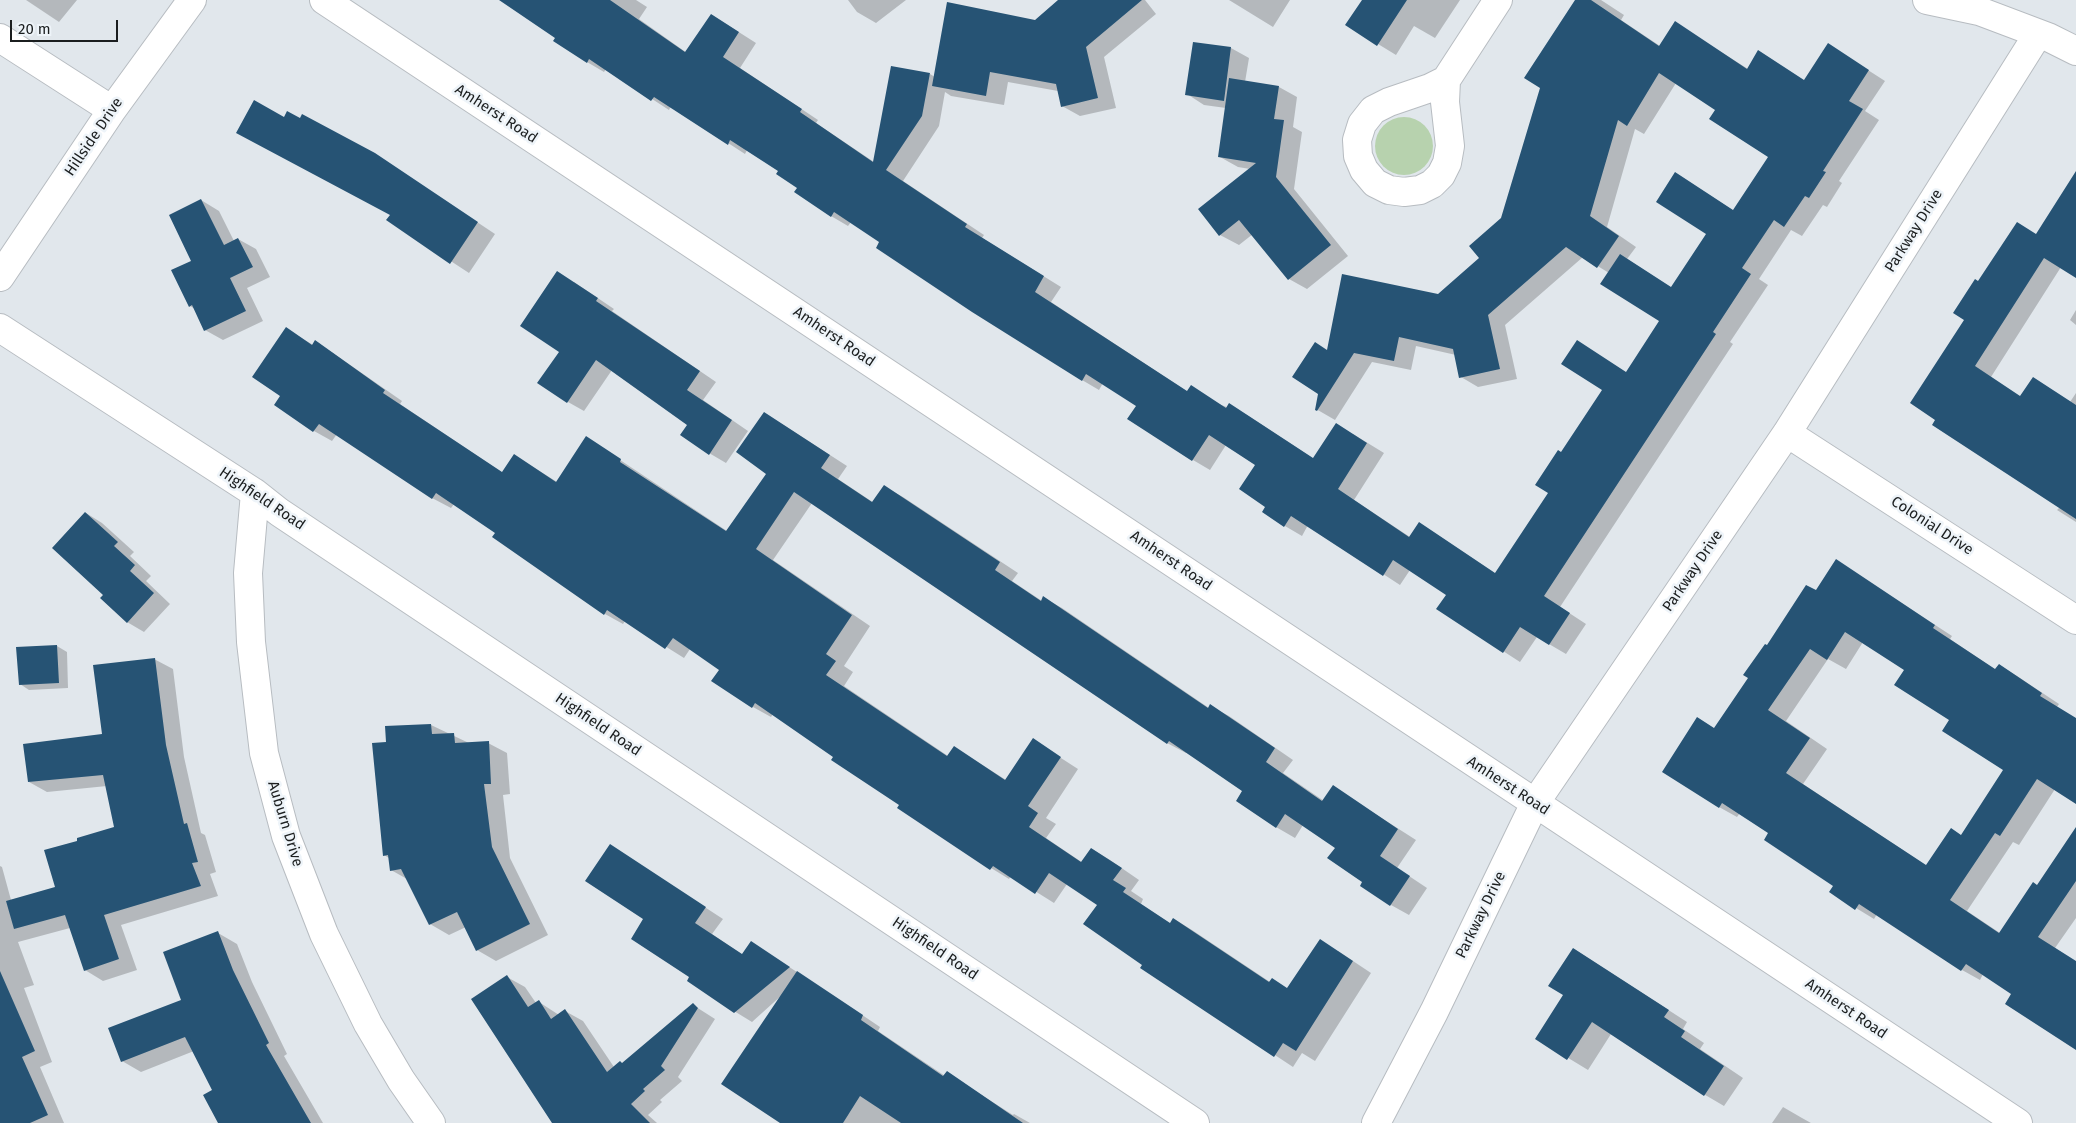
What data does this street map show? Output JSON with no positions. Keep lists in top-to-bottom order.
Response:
{
  "streets": {
    "street": [
      "Amherst Road",
      "Hillside Drive",
      "Parkway Drive",
      "Highfield Road",
      "Colonial Drive",
      "Auburn Drive"
    ]
  },
  "crossings": [
    ["Amherst Road", "Parkway Drive"],
    ["Parkway Drive", "Colonial Drive"],
    ["Highfield Road", "Auburn Drive"]
  ],
  "scale_bar": "20 m"
}
